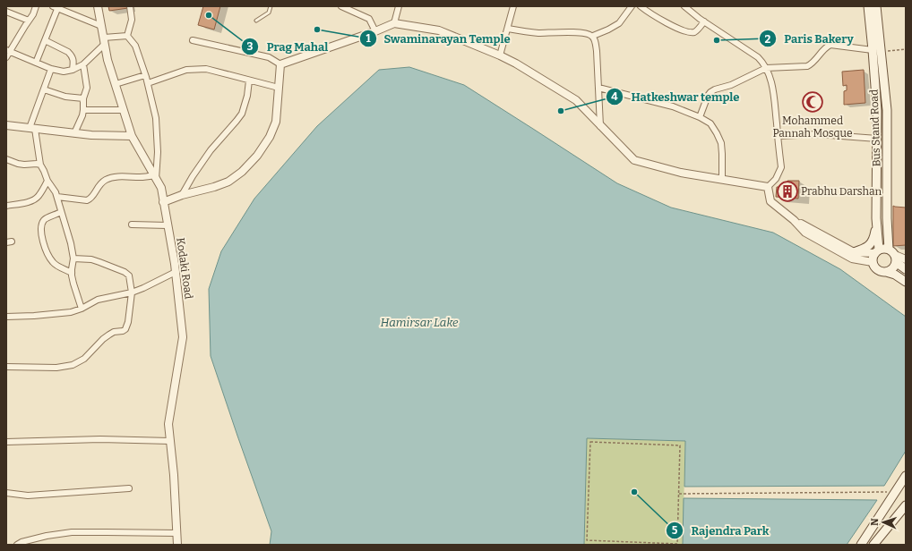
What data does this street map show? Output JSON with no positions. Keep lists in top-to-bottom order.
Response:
{
  "streets": {
    "main road": ["Bus Stand Road"],
    "street": ["Kodaki Road"]
  },
  "water": ["Hamirsar Lake"],
  "places": {
    "other": [
      "Prag Mahal",
      "Swaminarayan Temple",
      "Paris Bakery",
      "Hatkeshwar temple",
      "Rajendra Park"
    ],
    "mosque": ["Mohammed Pannah Mosque"],
    "building": ["Prabhu Darshan"]
  },
  "north": "left"
}
